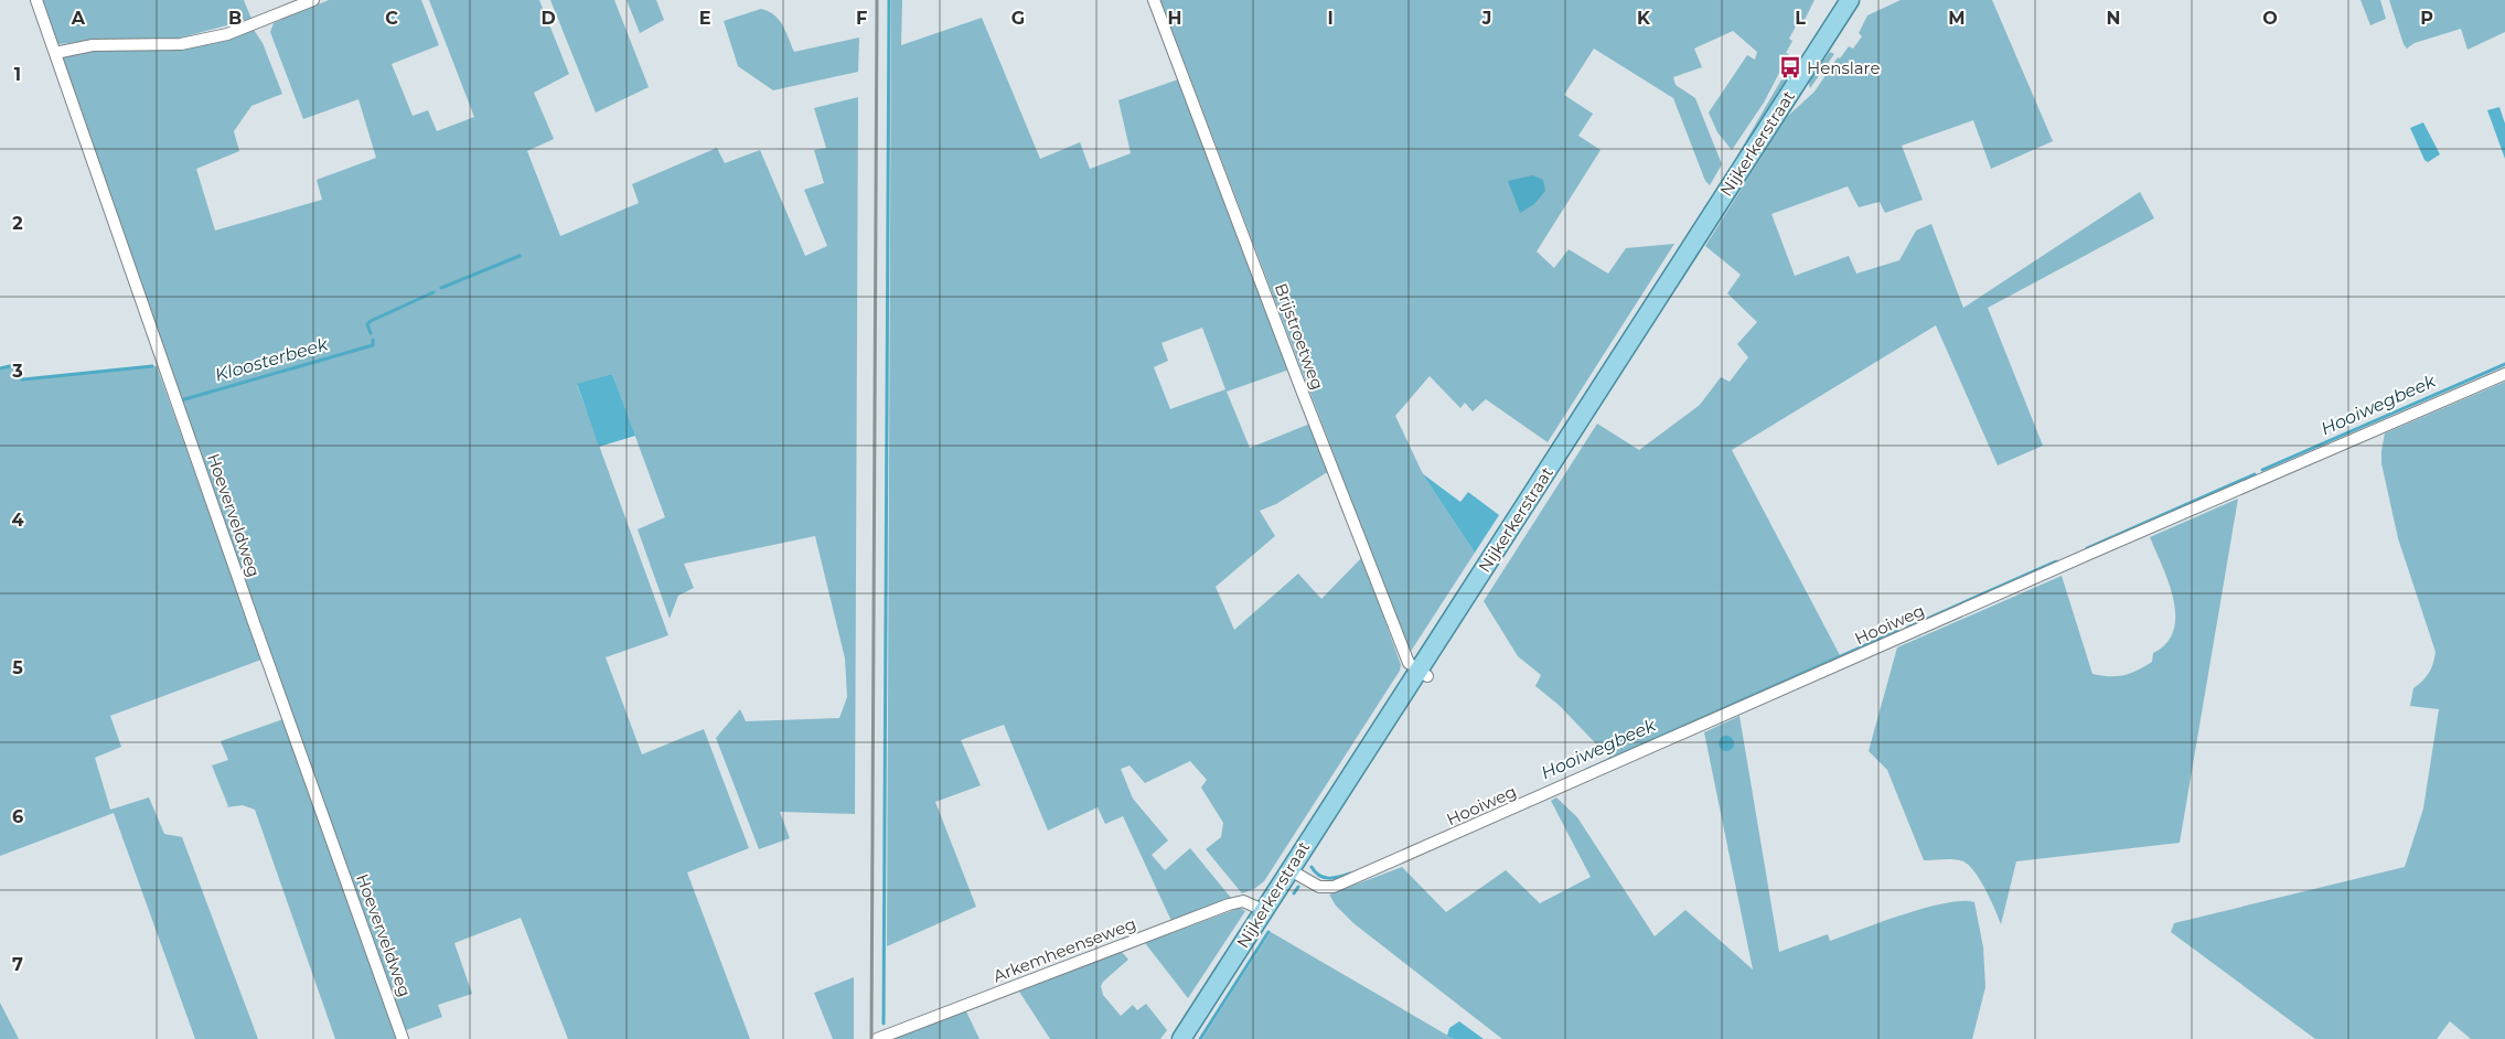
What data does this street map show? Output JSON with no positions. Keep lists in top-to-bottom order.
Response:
{
  "streets": {
    "main road": ["Nijkerkerstraat"],
    "street": [
      "Brijstroetweg",
      "Hoeverveldweg",
      "Hooiweg",
      "Arkemheenseweg"
    ]
  },
  "crossings": [
    ["Nijkerkerstraat", "Brijstroetweg"],
    ["Nijkerkerstraat", "Hooiweg"],
    ["Nijkerkerstraat", "Arkemheenseweg"]
  ],
  "water": ["Kloosterbeek", "Hooiwegbeek"],
  "places": {
    "bus stop": ["Henslare"]
  },
  "grid": {
    "columns": [
      "A",
      "B",
      "C",
      "D",
      "E",
      "F",
      "G",
      "H",
      "I",
      "J",
      "K",
      "L",
      "M",
      "N",
      "O",
      "P"
    ],
    "rows": [
      "1",
      "2",
      "3",
      "4",
      "5",
      "6",
      "7"
    ]
  }
}
